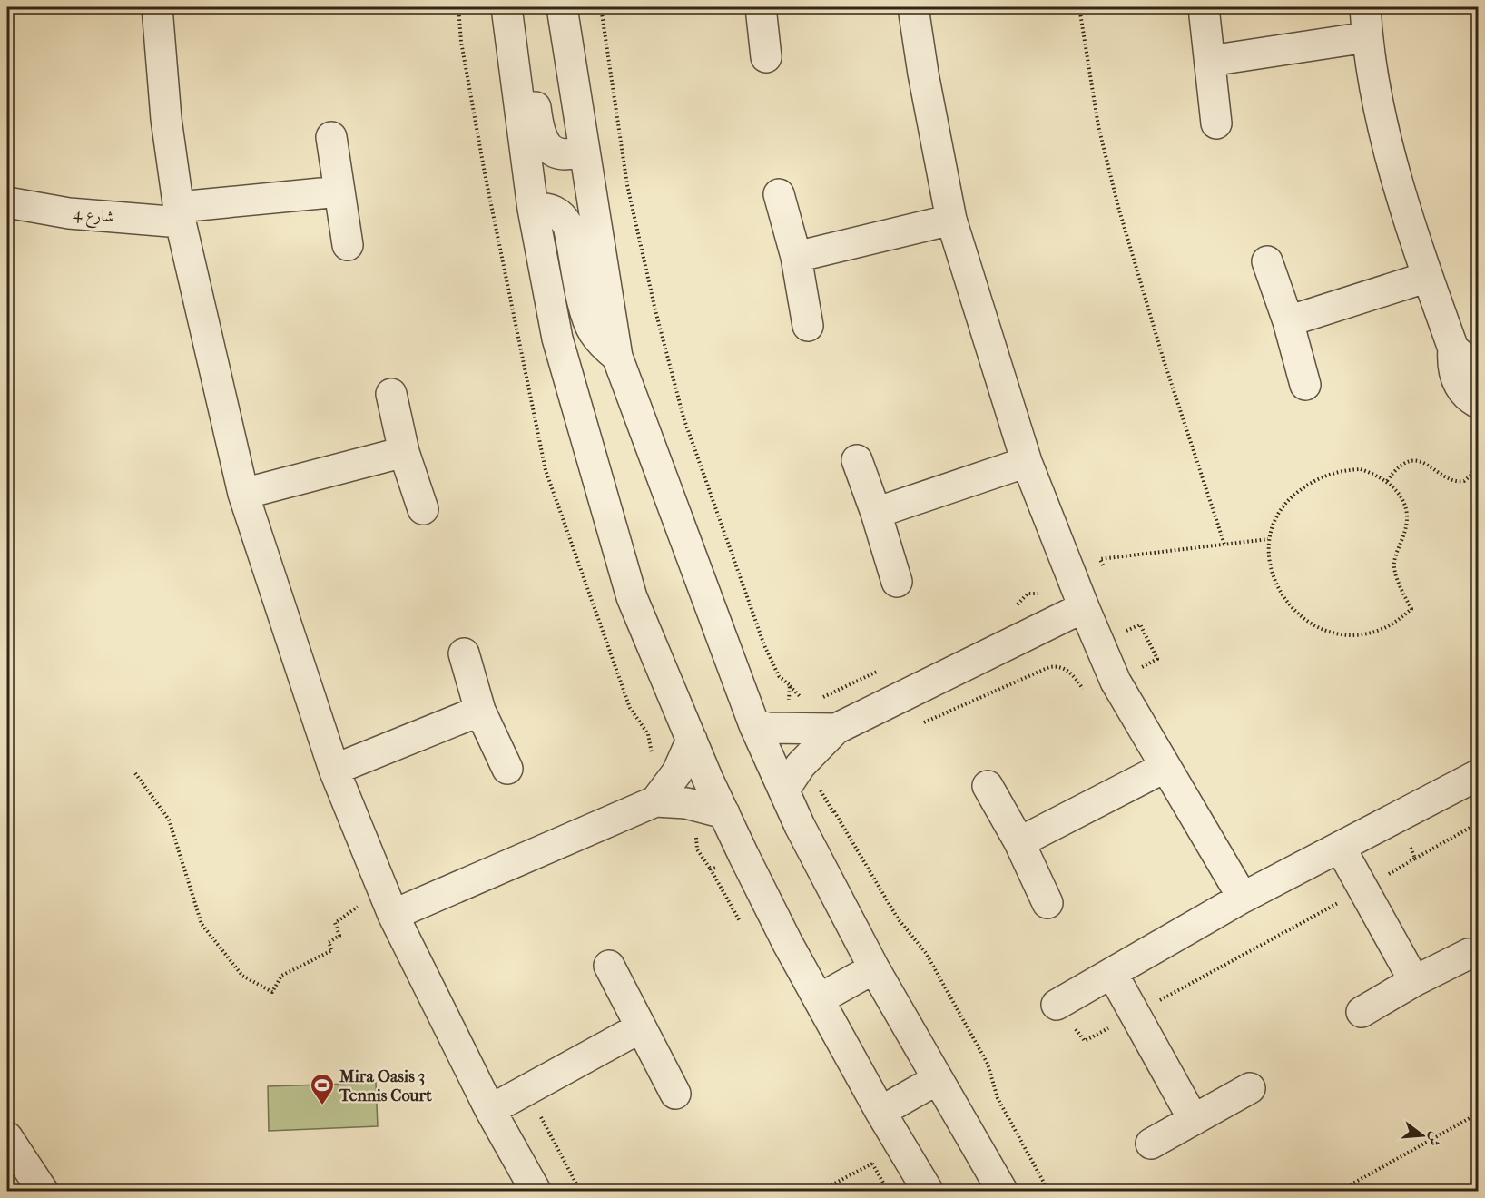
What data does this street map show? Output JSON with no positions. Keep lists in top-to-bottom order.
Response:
{
  "streets": {
    "street": ["شارع 4"]
  },
  "places": {
    "sports": ["Mira Oasis 3 Tennis Court"]
  },
  "north": "right"
}
